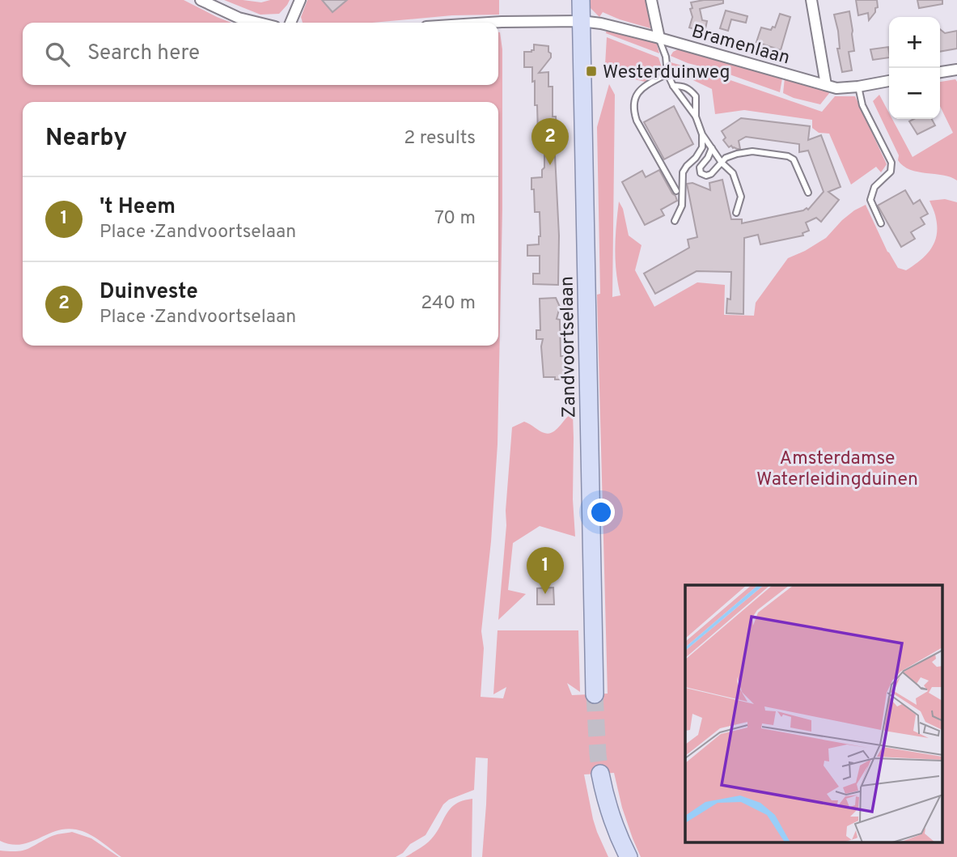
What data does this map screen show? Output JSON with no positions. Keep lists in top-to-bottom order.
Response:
{
  "streets": {
    "main road": ["Zandvoortselaan"],
    "street": ["Bramenlaan"]
  },
  "crossings": [
    ["Bramenlaan", "Zandvoortselaan"]
  ],
  "parks": ["Amsterdamse Waterleidingduinen"],
  "places": {
    "transit": ["Westerduinweg"]
  },
  "page": {
    "map_buttons": ["+", "−"],
    "search": "Search here",
    "heading": ["Nearby", "2 results"],
    "pins": ["2", "1"],
    "list": [
      {
        "mark": "1",
        "name": "'t Heem",
        "note": "Place · Zandvoortselaan",
        "value": "70 m"
      },
      {
        "mark": "2",
        "name": "Duinveste",
        "note": "Place · Zandvoortselaan",
        "value": "240 m"
      }
    ]
  }
}
